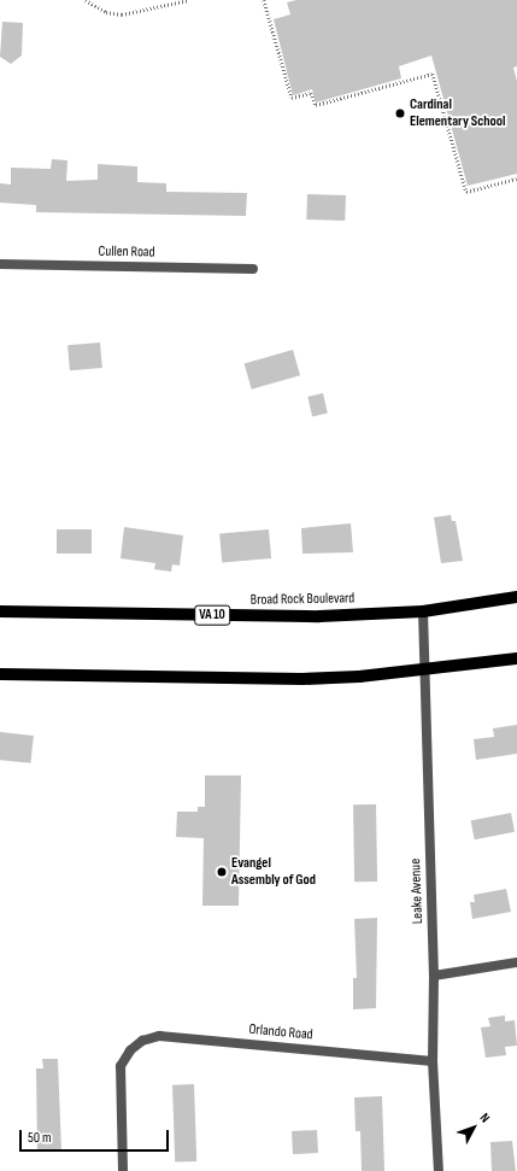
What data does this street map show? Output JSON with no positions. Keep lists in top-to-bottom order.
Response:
{
  "streets": {
    "main road": ["Broad Rock Boulevard", "VA 10"],
    "street": ["Cullen Road", "Leake Avenue", "Orlando Road"]
  },
  "crossings": [
    ["Broad Rock Boulevard", "Leake Avenue"],
    ["Leake Avenue", "Orlando Road"]
  ],
  "places": ["Cardinal Elementary School", "Evangel Assembly of God"],
  "scale_bar": "50 m",
  "north": "top right"
}
